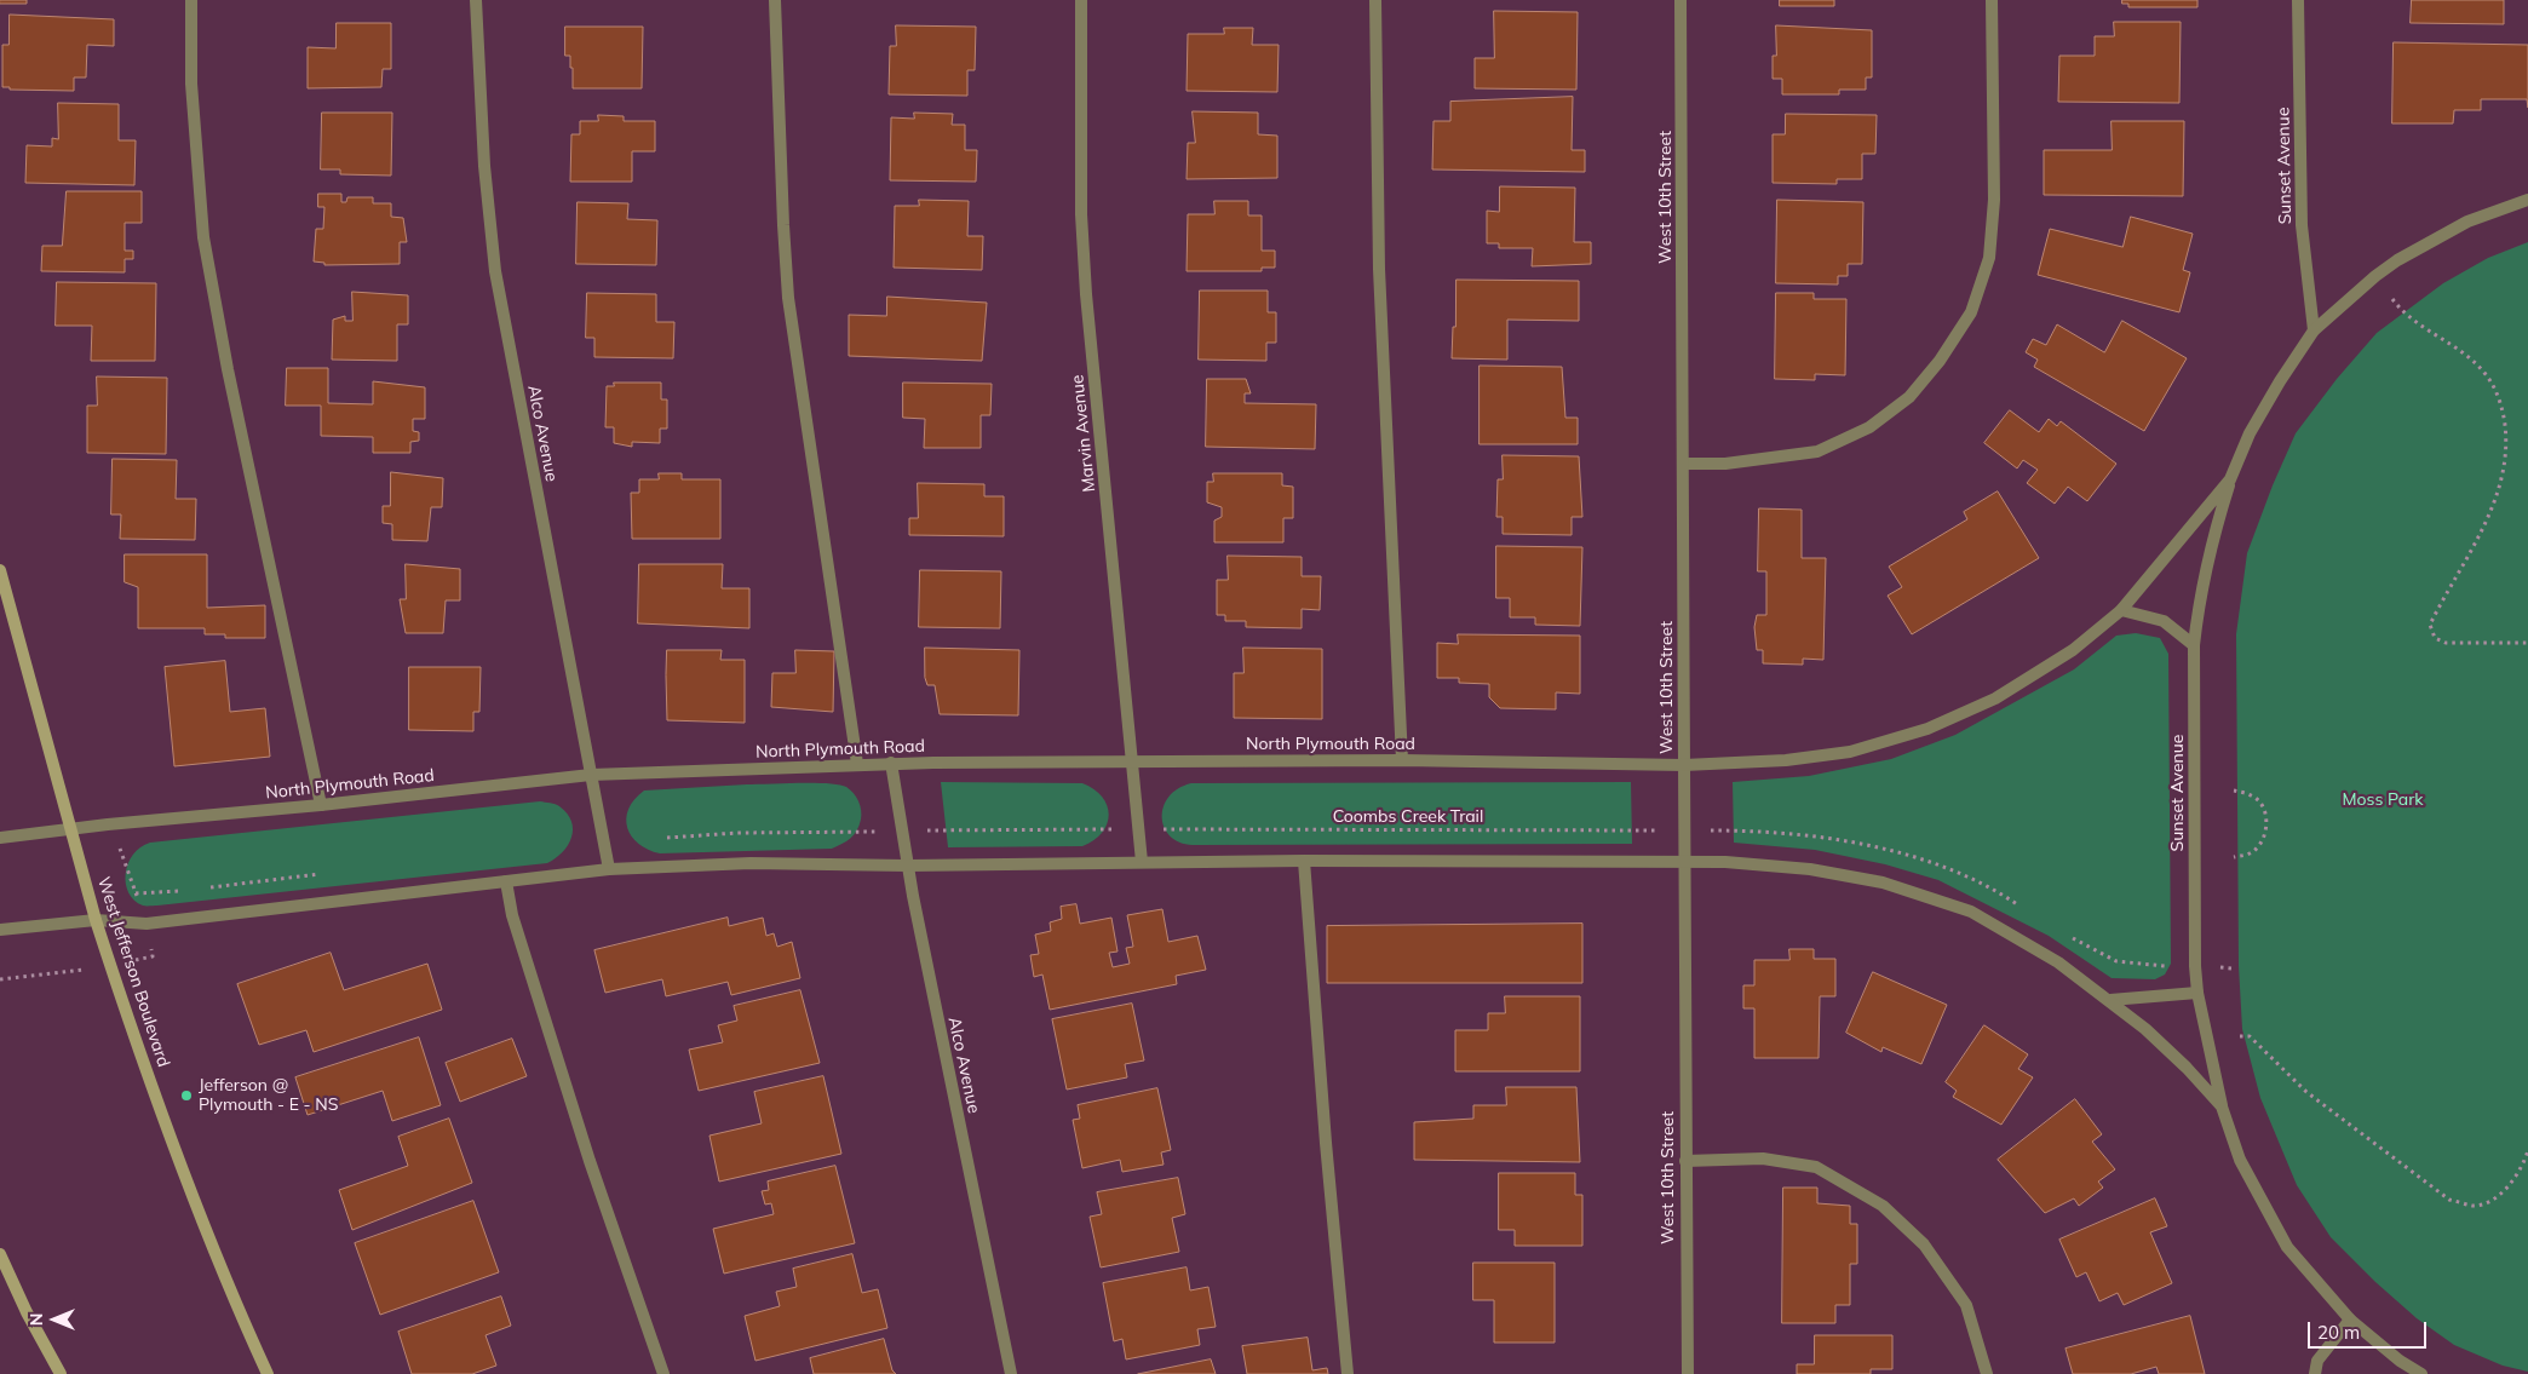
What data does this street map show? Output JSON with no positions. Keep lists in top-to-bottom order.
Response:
{
  "streets": {
    "main road": ["West Jefferson Boulevard"],
    "street": [
      "Sunset Avenue",
      "West 10th Street",
      "Alco Avenue",
      "Marvin Avenue",
      "North Plymouth Road"
    ],
    "path": ["Coombs Creek Trail"]
  },
  "crossings": [
    ["Sunset Avenue", "North Plymouth Road"],
    ["West 10th Street", "North Plymouth Road"],
    ["Alco Avenue", "North Plymouth Road"],
    ["Marvin Avenue", "North Plymouth Road"],
    ["North Plymouth Road", "West Jefferson Boulevard"]
  ],
  "parks": ["Moss Park"],
  "places": ["Jefferson @ Plymouth - E - NS"],
  "scale_bar": "20 m",
  "north": "left"
}
